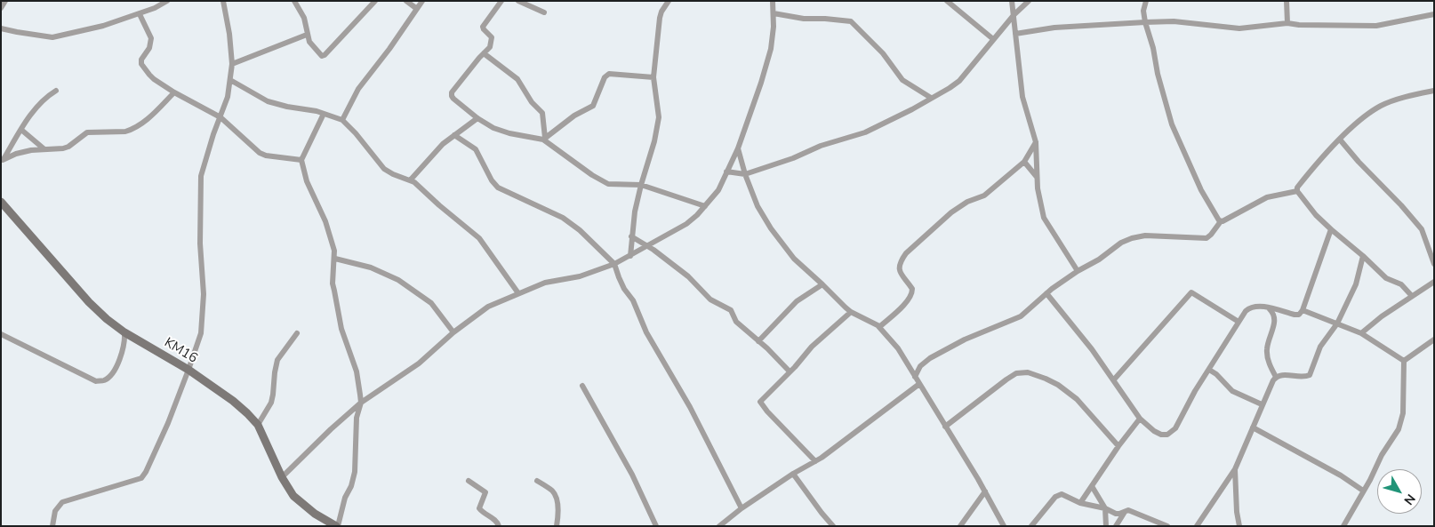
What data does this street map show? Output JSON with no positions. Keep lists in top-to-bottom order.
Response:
{
  "streets": {
    "street": ["KM16"]
  },
  "north": "bottom right"
}
